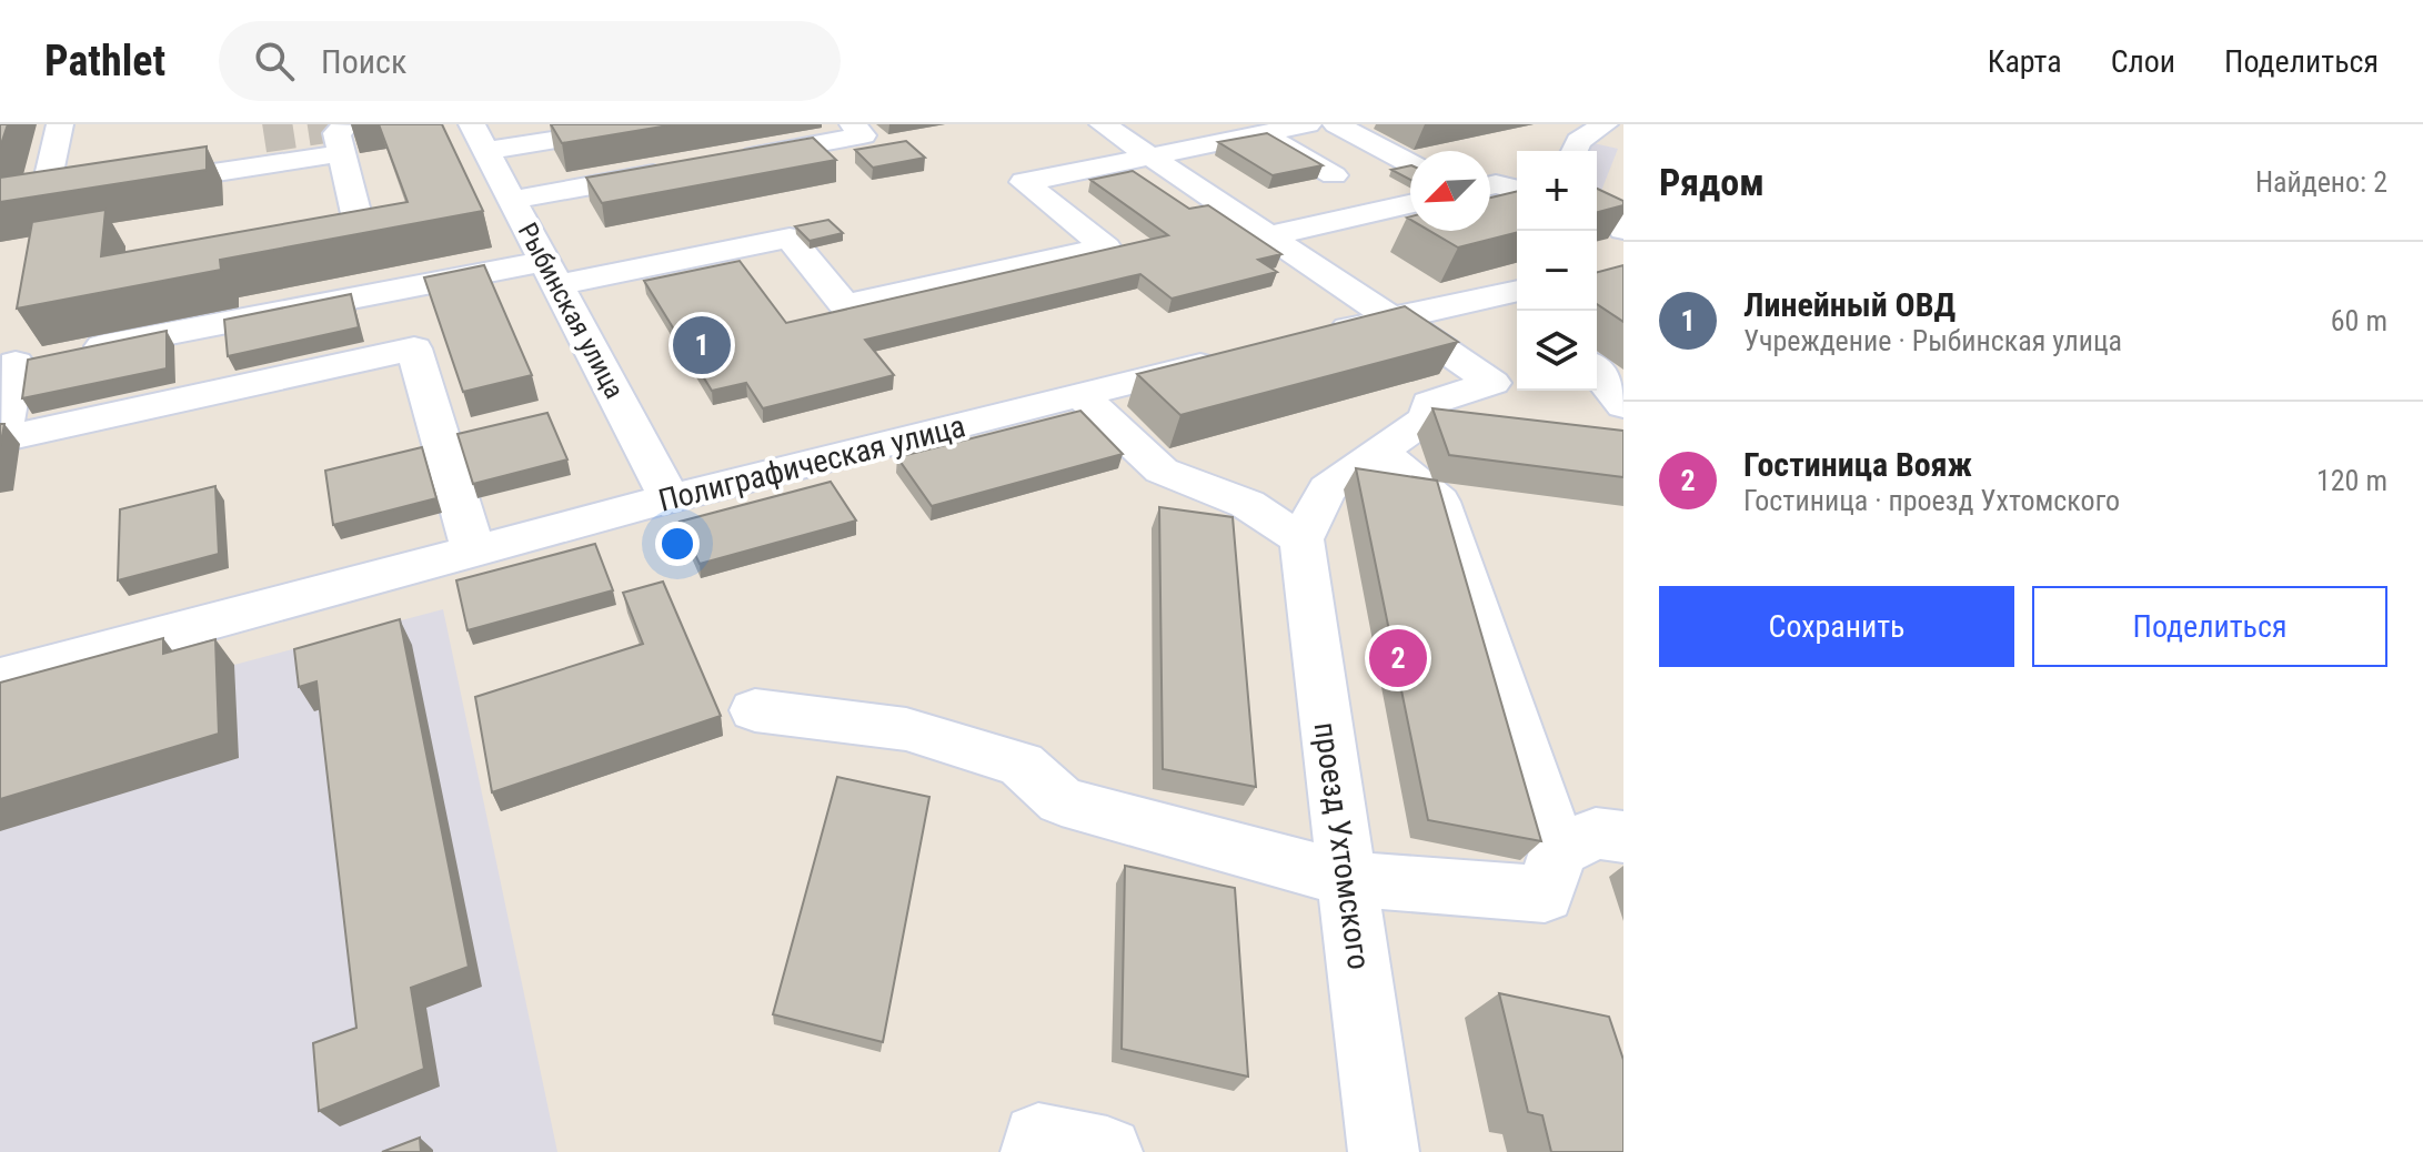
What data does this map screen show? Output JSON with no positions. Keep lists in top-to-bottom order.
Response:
{
  "streets": {
    "street": ["Рыбинская улица", "Полиграфическая улица", "проезд Ухтомского"]
  },
  "crossings": [
    ["Рыбинская улица", "Полиграфическая улица"]
  ],
  "north": "bottom left",
  "page": {
    "header": "Pathlet",
    "search": "Поиск",
    "nav": ["Карта", "Слои", "Поделиться"],
    "heading": ["Рядом", "Найдено: 2"],
    "map_buttons": ["+", "−"],
    "list": [
      {
        "mark": "1",
        "name": "Линейный ОВД",
        "note": "Учреждение · Рыбинская улица",
        "value": "60 m"
      },
      {
        "mark": "2",
        "name": "Гостиница Вояж",
        "note": "Гостиница · проезд Ухтомского",
        "value": "120 m"
      }
    ],
    "pins": ["1", "2"],
    "buttons": ["Сохранить", "Поделиться"]
  }
}
